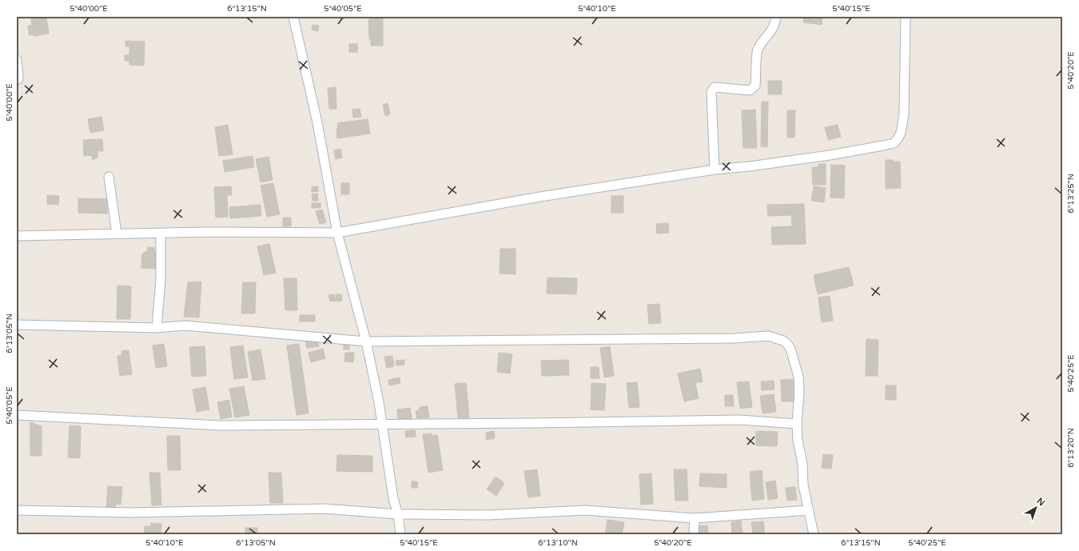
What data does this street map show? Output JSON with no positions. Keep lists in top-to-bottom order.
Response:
{
  "north": "top right",
  "coordinates": [
    "5°40'00\"E",
    "6°13'15\"N",
    "5°40'05\"E",
    "5°40'10\"E",
    "5°40'15\"E",
    "5°40'20\"E",
    "6°13'25\"N",
    "6°13'05\"N",
    "5°40'25\"E",
    "6°13'20\"N",
    "6°13'10\"N"
  ]
}
